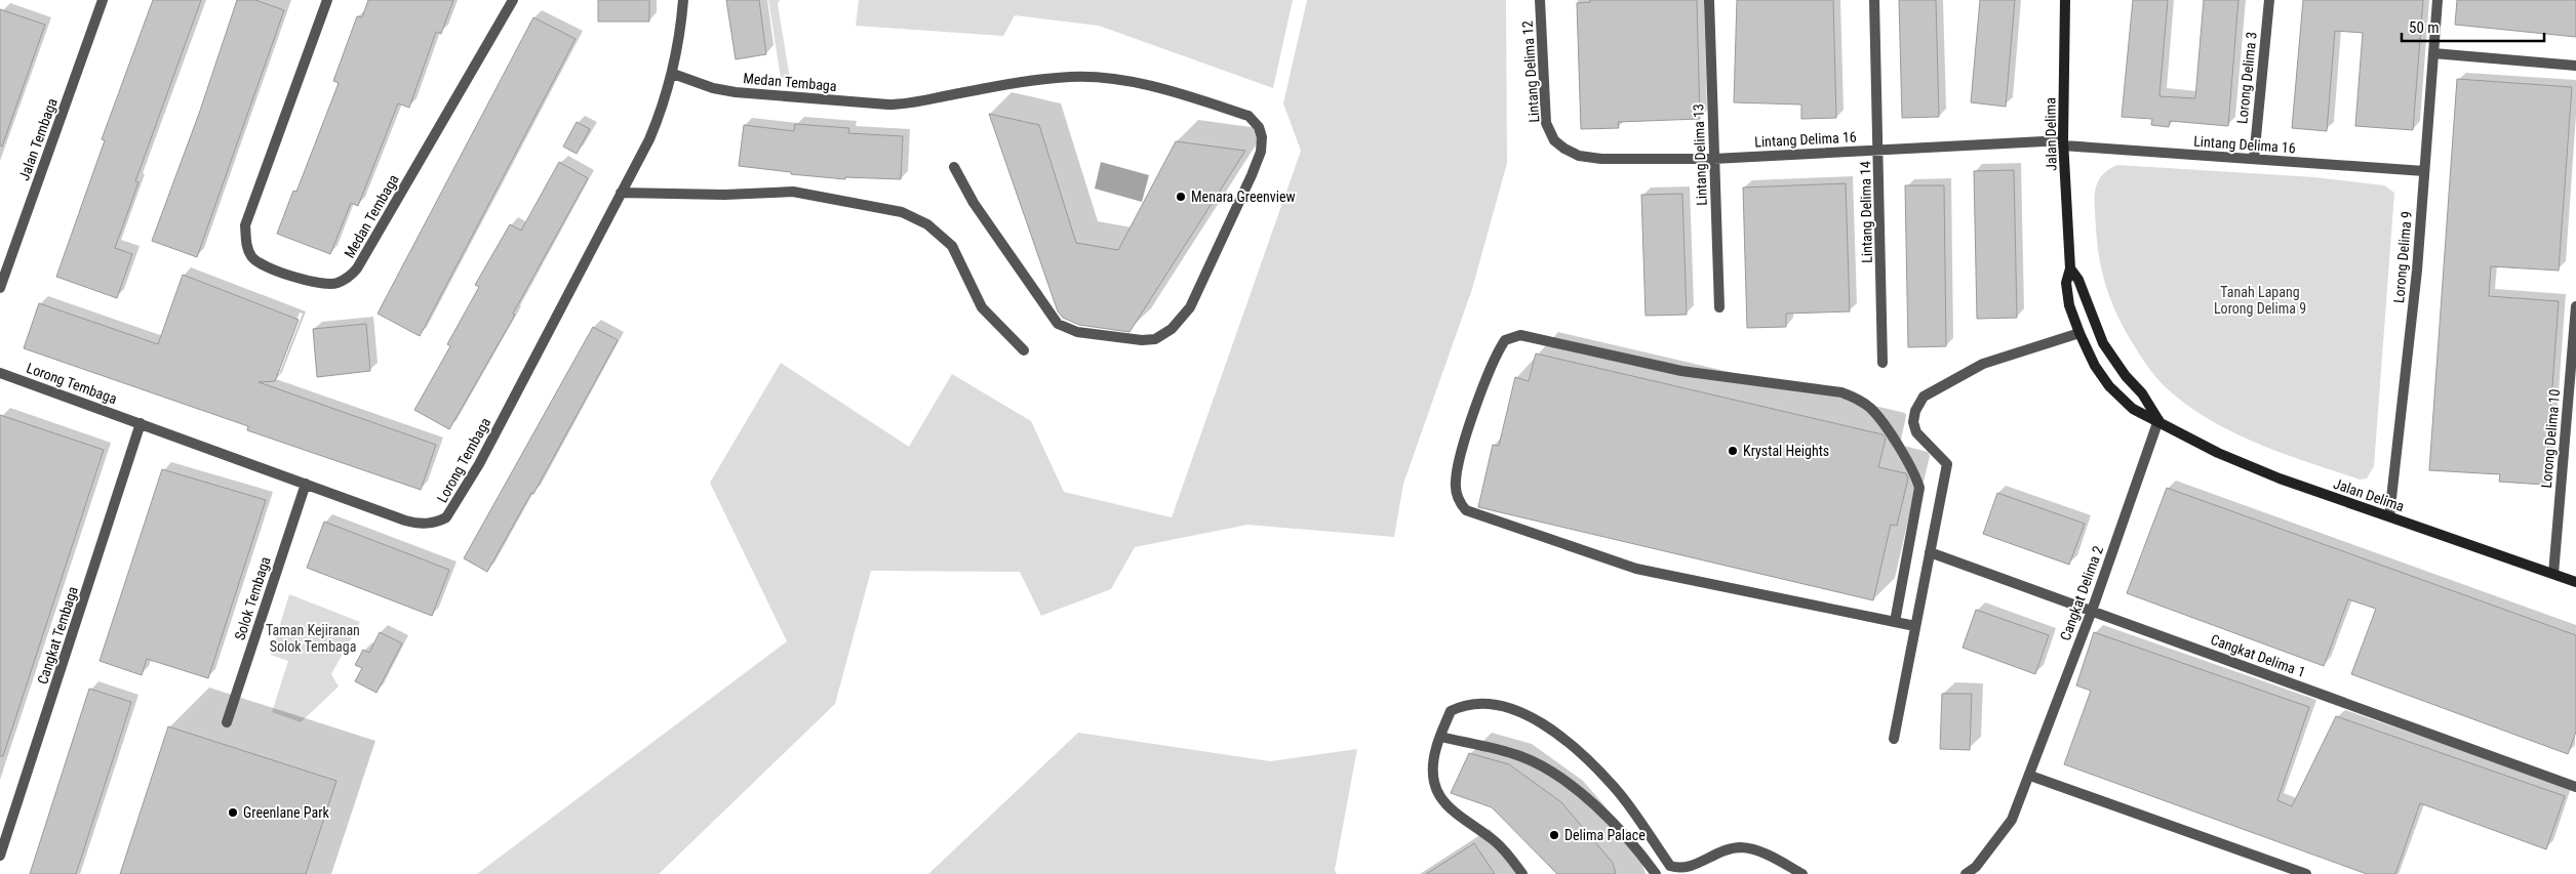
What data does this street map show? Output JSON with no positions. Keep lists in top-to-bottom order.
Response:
{
  "streets": {
    "street": [
      "Lintang Delima 12",
      "Lorong Delima 3",
      "Medan Tembaga",
      "Jalan Delima",
      "Jalan Tembaga",
      "Lintang Delima 16",
      "Lintang Delima 13",
      "Lintang Delima 14",
      "Lorong Delima 9",
      "Lorong Tembaga",
      "Lorong Delima 10",
      "Cangkat Delima 2",
      "Solok Tembaga",
      "Cangkat Tembaga",
      "Cangkat Delima 1"
    ]
  },
  "crossings": [
    ["Lintang Delima 12", "Lintang Delima 16"],
    ["Lorong Delima 3", "Lintang Delima 16"],
    ["Medan Tembaga", "Lorong Tembaga"],
    ["Jalan Delima", "Lintang Delima 16"],
    ["Jalan Delima", "Lorong Delima 9"],
    ["Jalan Delima", "Lorong Delima 10"],
    ["Jalan Delima", "Cangkat Delima 2"],
    ["Lintang Delima 16", "Lintang Delima 13"],
    ["Lintang Delima 16", "Lintang Delima 14"],
    ["Lintang Delima 16", "Lorong Delima 9"],
    ["Lorong Tembaga", "Solok Tembaga"],
    ["Lorong Tembaga", "Cangkat Tembaga"],
    ["Cangkat Delima 2", "Cangkat Delima 1"]
  ],
  "parks": ["Tanah Lapang Lorong Delima 9", "Taman Kejiranan Solok Tembaga"],
  "places": [
    "Menara Greenview",
    "Krystal Heights",
    "Greenlane Park",
    "Delima Palace"
  ],
  "scale_bar": "50 m"
}
